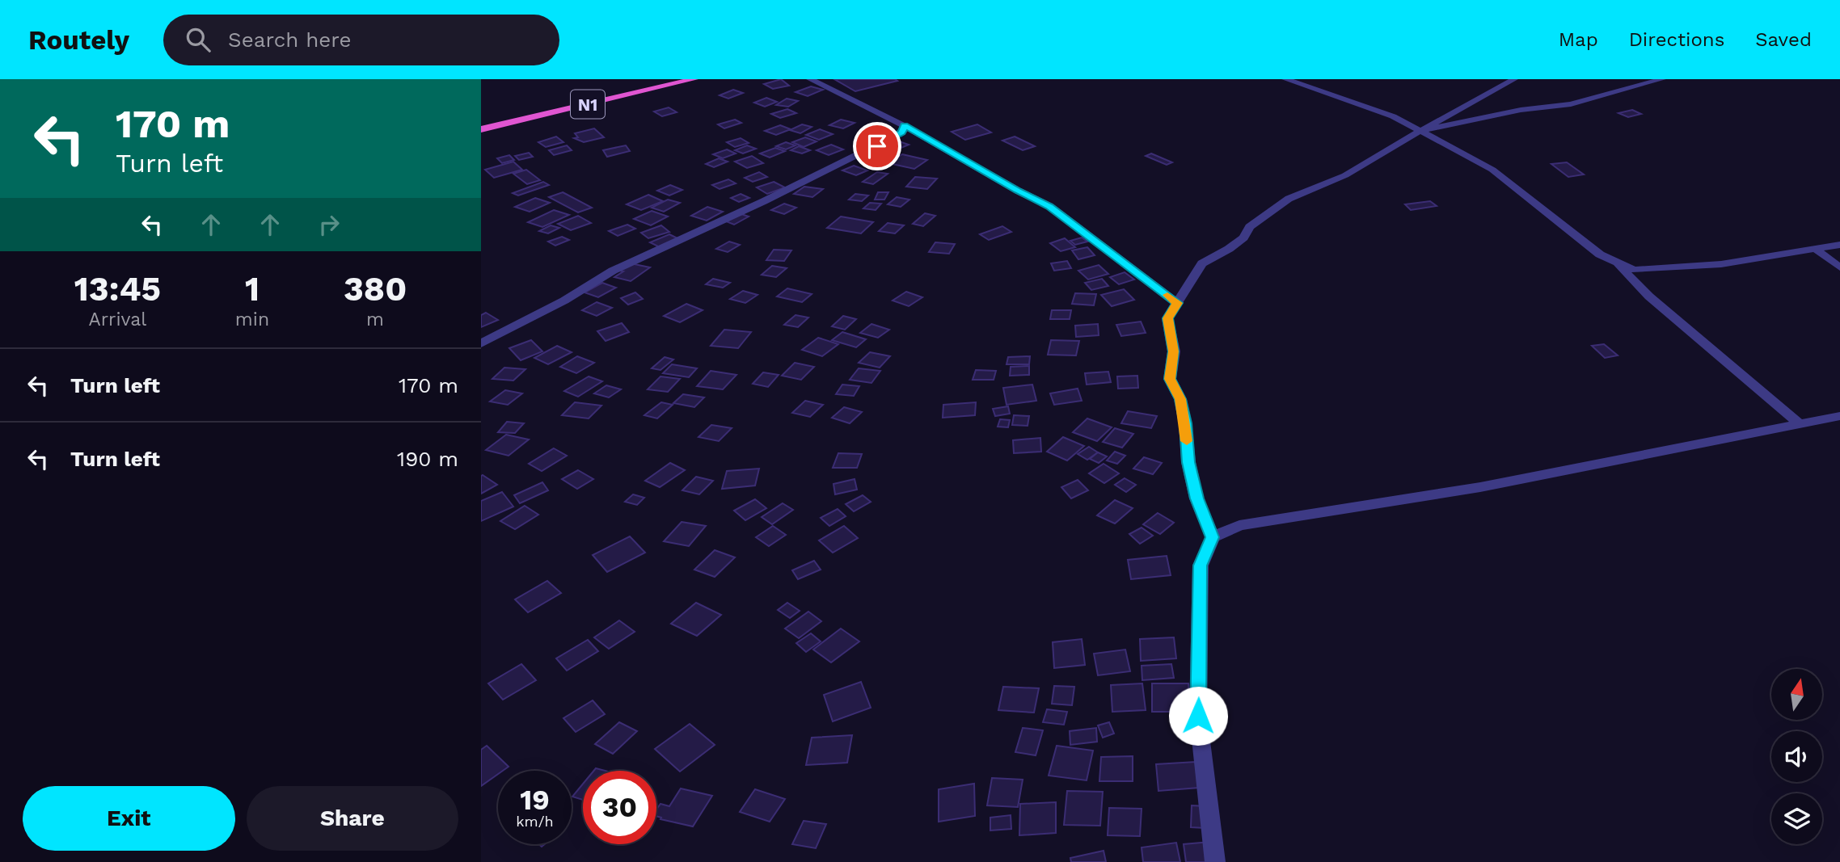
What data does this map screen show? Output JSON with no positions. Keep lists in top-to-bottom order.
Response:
{
  "streets": {
    "highway": ["N1"]
  },
  "north": "top",
  "page": {
    "header": "Routely",
    "search": "Search here",
    "nav": ["Map", "Directions", "Saved"],
    "turn": ["170 m", "Turn left"],
    "eta": [
      "13:45",
      "Arrival",
      "1",
      "min",
      "380",
      "m"
    ],
    "list": [
      {
        "name": "Turn left",
        "value": "170 m"
      },
      {
        "name": "Turn left",
        "value": "190 m"
      }
    ],
    "speed": "19 km/h",
    "limit": "30",
    "buttons": ["Exit", "Share"]
  }
}
